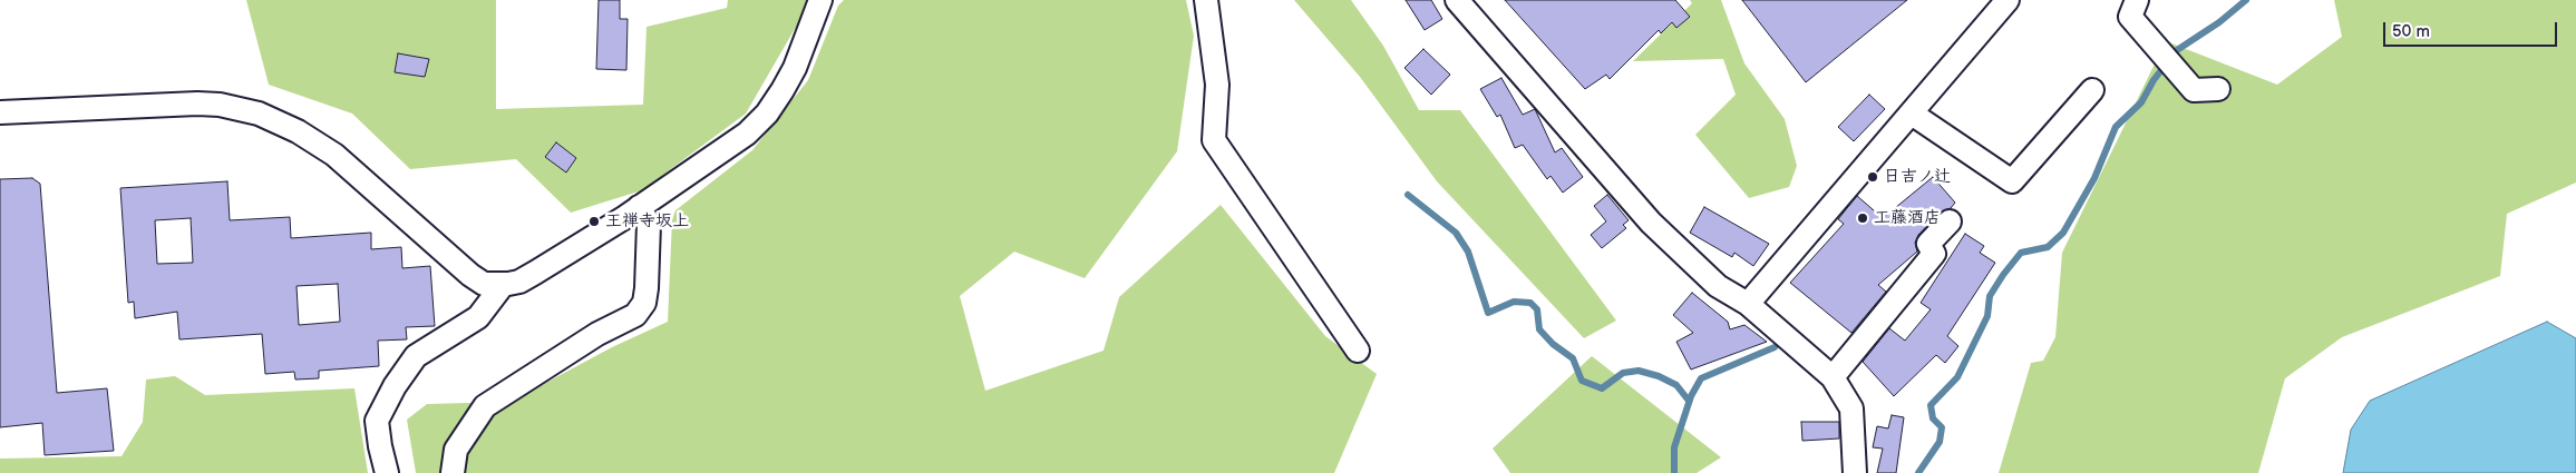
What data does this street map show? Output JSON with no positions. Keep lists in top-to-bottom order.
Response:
{
  "places": ["日吉ノ辻", "工藤酒店", "王禅寺坂上"],
  "scale_bar": "50 m"
}
